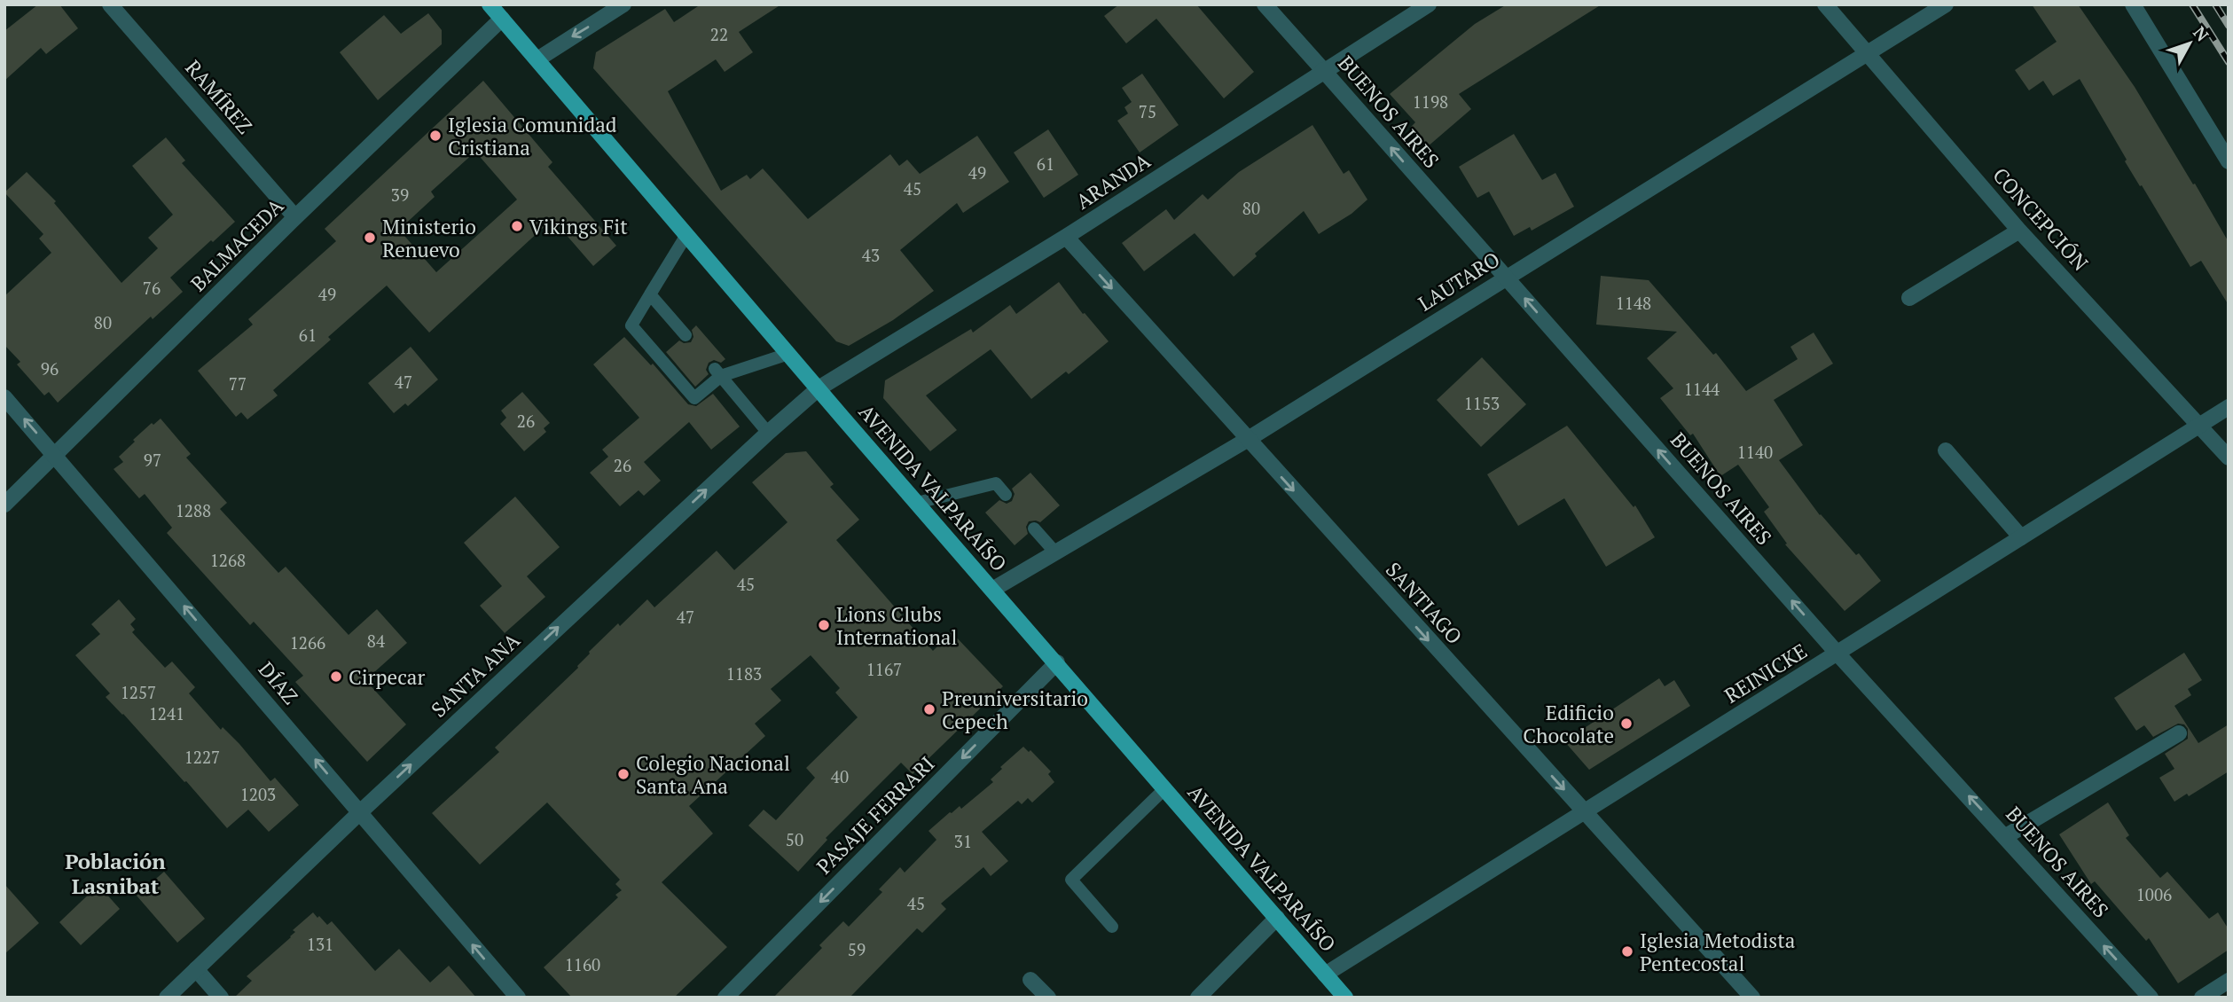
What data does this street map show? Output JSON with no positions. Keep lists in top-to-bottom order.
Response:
{
  "streets": {
    "main road": ["AVENIDA VALPARAÍSO"],
    "street": [
      "RAMÍREZ",
      "BUENOS AIRES",
      "ARANDA",
      "CONCEPCIÓN",
      "BALMACEDA",
      "LAUTARO",
      "SANTIAGO",
      "REINICKE",
      "SANTA ANA",
      "DÍAZ",
      "PASAJE FERRARI"
    ]
  },
  "crossings": [
    ["RAMÍREZ", "BALMACEDA"],
    ["BUENOS AIRES", "ARANDA"],
    ["BUENOS AIRES", "LAUTARO"],
    ["BUENOS AIRES", "REINICKE"],
    ["ARANDA", "AVENIDA VALPARAÍSO"],
    ["ARANDA", "SANTIAGO"],
    ["ARANDA", "SANTA ANA"],
    ["CONCEPCIÓN", "LAUTARO"],
    ["CONCEPCIÓN", "REINICKE"],
    ["BALMACEDA", "AVENIDA VALPARAÍSO"],
    ["BALMACEDA", "DÍAZ"],
    ["LAUTARO", "AVENIDA VALPARAÍSO"],
    ["LAUTARO", "SANTIAGO"],
    ["AVENIDA VALPARAÍSO", "REINICKE"],
    ["AVENIDA VALPARAÍSO", "SANTA ANA"],
    ["AVENIDA VALPARAÍSO", "PASAJE FERRARI"],
    ["SANTIAGO", "REINICKE"],
    ["SANTA ANA", "DÍAZ"]
  ],
  "one_way": [
    "BUENOS AIRES",
    "SANTIAGO",
    "SANTA ANA",
    "DÍAZ",
    "PASAJE FERRARI"
  ],
  "districts": ["Población Lasnibat"],
  "places": [
    "Iglesia Comunidad Cristiana",
    "Vikings Fit",
    "Ministerio Renuevo",
    "Lions Clubs International",
    "Cirpecar",
    "Preuniversitario Cepech",
    "Edificio Chocolate",
    "Colegio Nacional Santa Ana",
    "Iglesia Metodista Pentecostal"
  ],
  "house_numbers": [
    "22",
    "1198",
    "75",
    "61",
    "49",
    "45",
    "39",
    "80",
    "43",
    "76",
    "49",
    "1148",
    "80",
    "61",
    "96",
    "47",
    "77",
    "1144",
    "1153",
    "26",
    "1140",
    "97",
    "26",
    "1288",
    "1268",
    "45",
    "47",
    "84",
    "1266",
    "1167",
    "1183",
    "1257",
    "1241",
    "1227",
    "40",
    "1203",
    "50",
    "31",
    "1006",
    "45",
    "131",
    "59",
    "1160"
  ],
  "north": "top right"
}
